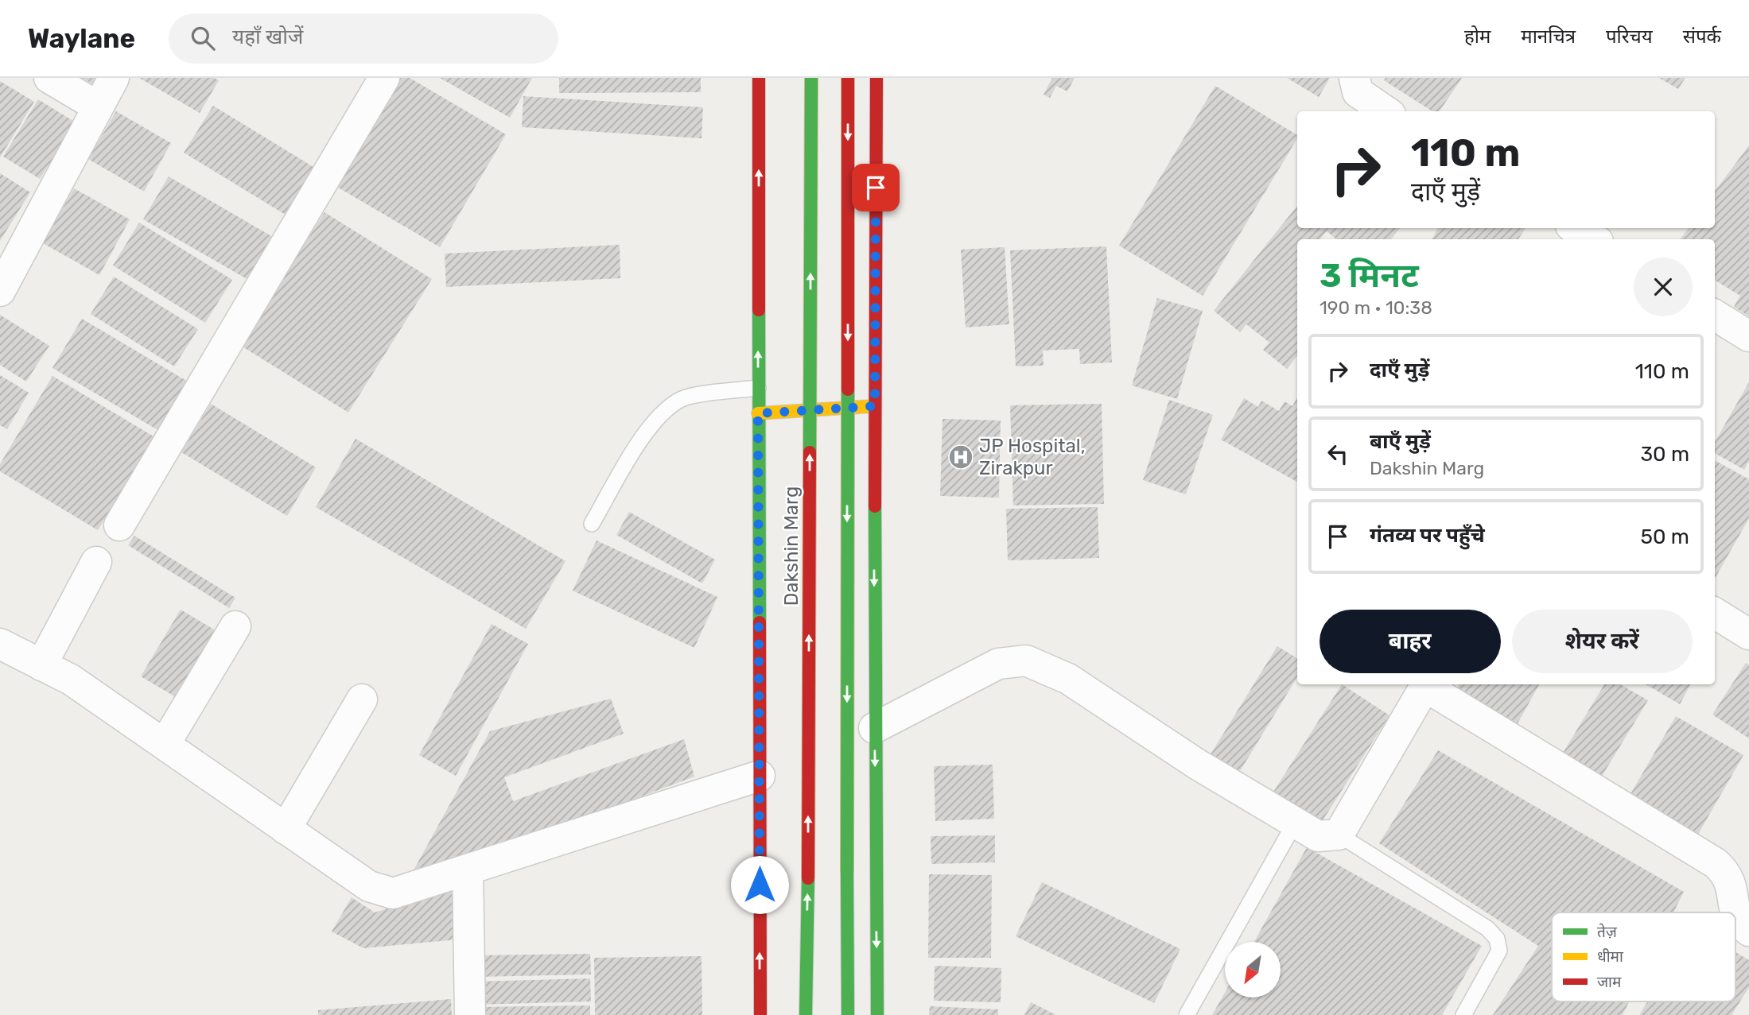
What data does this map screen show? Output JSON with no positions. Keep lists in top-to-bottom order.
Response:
{
  "streets": {
    "main road": ["Dakshin Marg"]
  },
  "places": {
    "hospital": ["JP Hospital, Zirakpur"]
  },
  "legend": ["तेज़", "धीमा", "जाम"],
  "north": "bottom left",
  "page": {
    "header": "Waylane",
    "search": "यहाँ खोजें",
    "nav": [
      "होम",
      "मानचित्र",
      "परिचय",
      "संपर्क"
    ],
    "turn": ["110 m", "दाएँ मुड़ें"],
    "heading": ["3 मिनट", "190 m · 10:38"],
    "list": [
      {
        "name": "दाएँ मुड़ें",
        "value": "110 m"
      },
      {
        "name": "बाएँ मुड़ें",
        "note": "Dakshin Marg",
        "value": "30 m"
      },
      {
        "name": "गंतव्य पर पहुँचे",
        "value": "50 m"
      }
    ],
    "buttons": ["बाहर", "शेयर करें"]
  }
}
